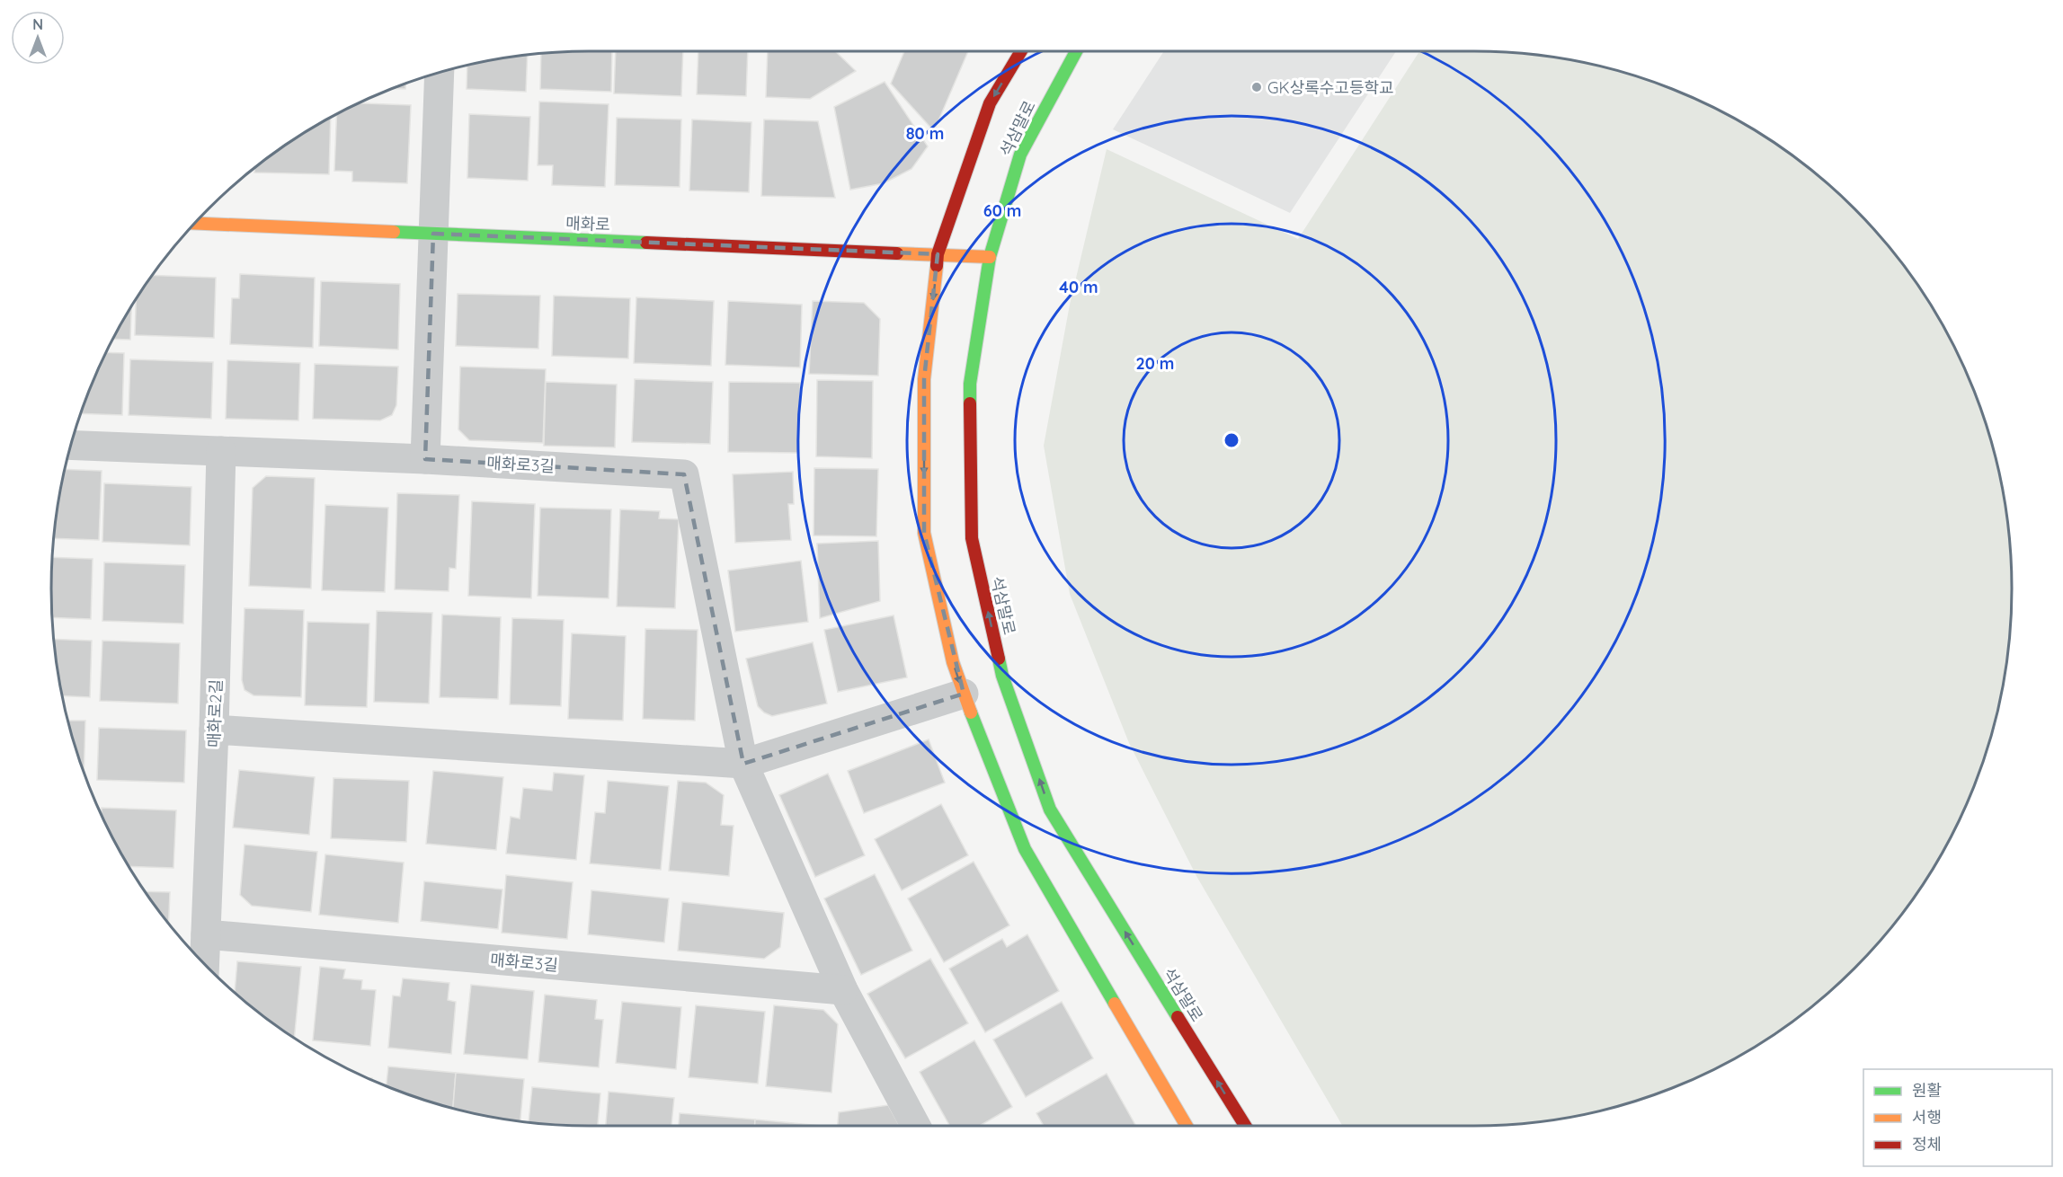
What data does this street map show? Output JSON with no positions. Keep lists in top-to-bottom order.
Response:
{
  "streets": {
    "street": [
      "석삼말로",
      "매화로",
      "매화로3길",
      "매화로2길"
    ]
  },
  "crossings": [
    ["석삼말로", "매화로"],
    ["매화로3길", "매화로2길"]
  ],
  "places": ["GK상록수고등학교"],
  "legend": ["원활", "서행", "정체"],
  "north": "top",
  "rings": [
    "80 m",
    "60 m",
    "40 m",
    "20 m"
  ]
}
